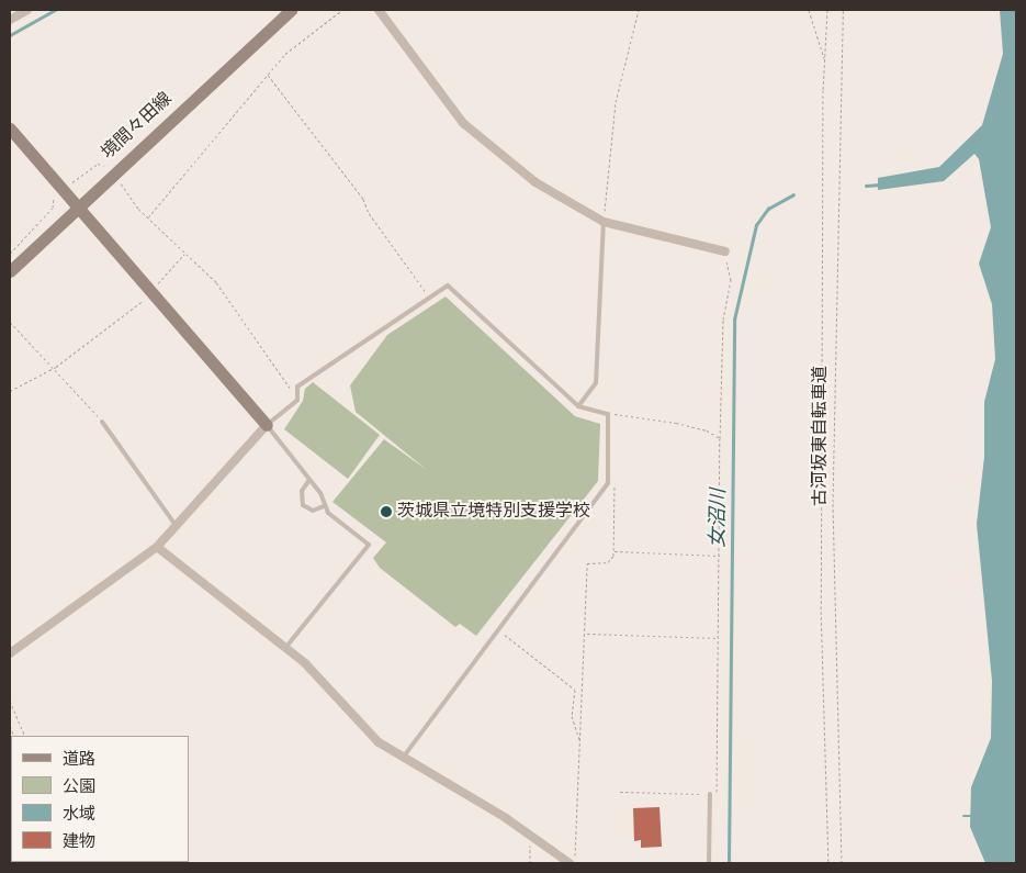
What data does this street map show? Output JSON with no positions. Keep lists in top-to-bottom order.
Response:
{
  "streets": {
    "street": ["境間々田線"],
    "path": ["古河坂東自転車道"]
  },
  "water": ["女沼川"],
  "places": ["茨城県立境特別支援学校"],
  "legend": [
    "道路",
    "公園",
    "水域",
    "建物"
  ]
}
